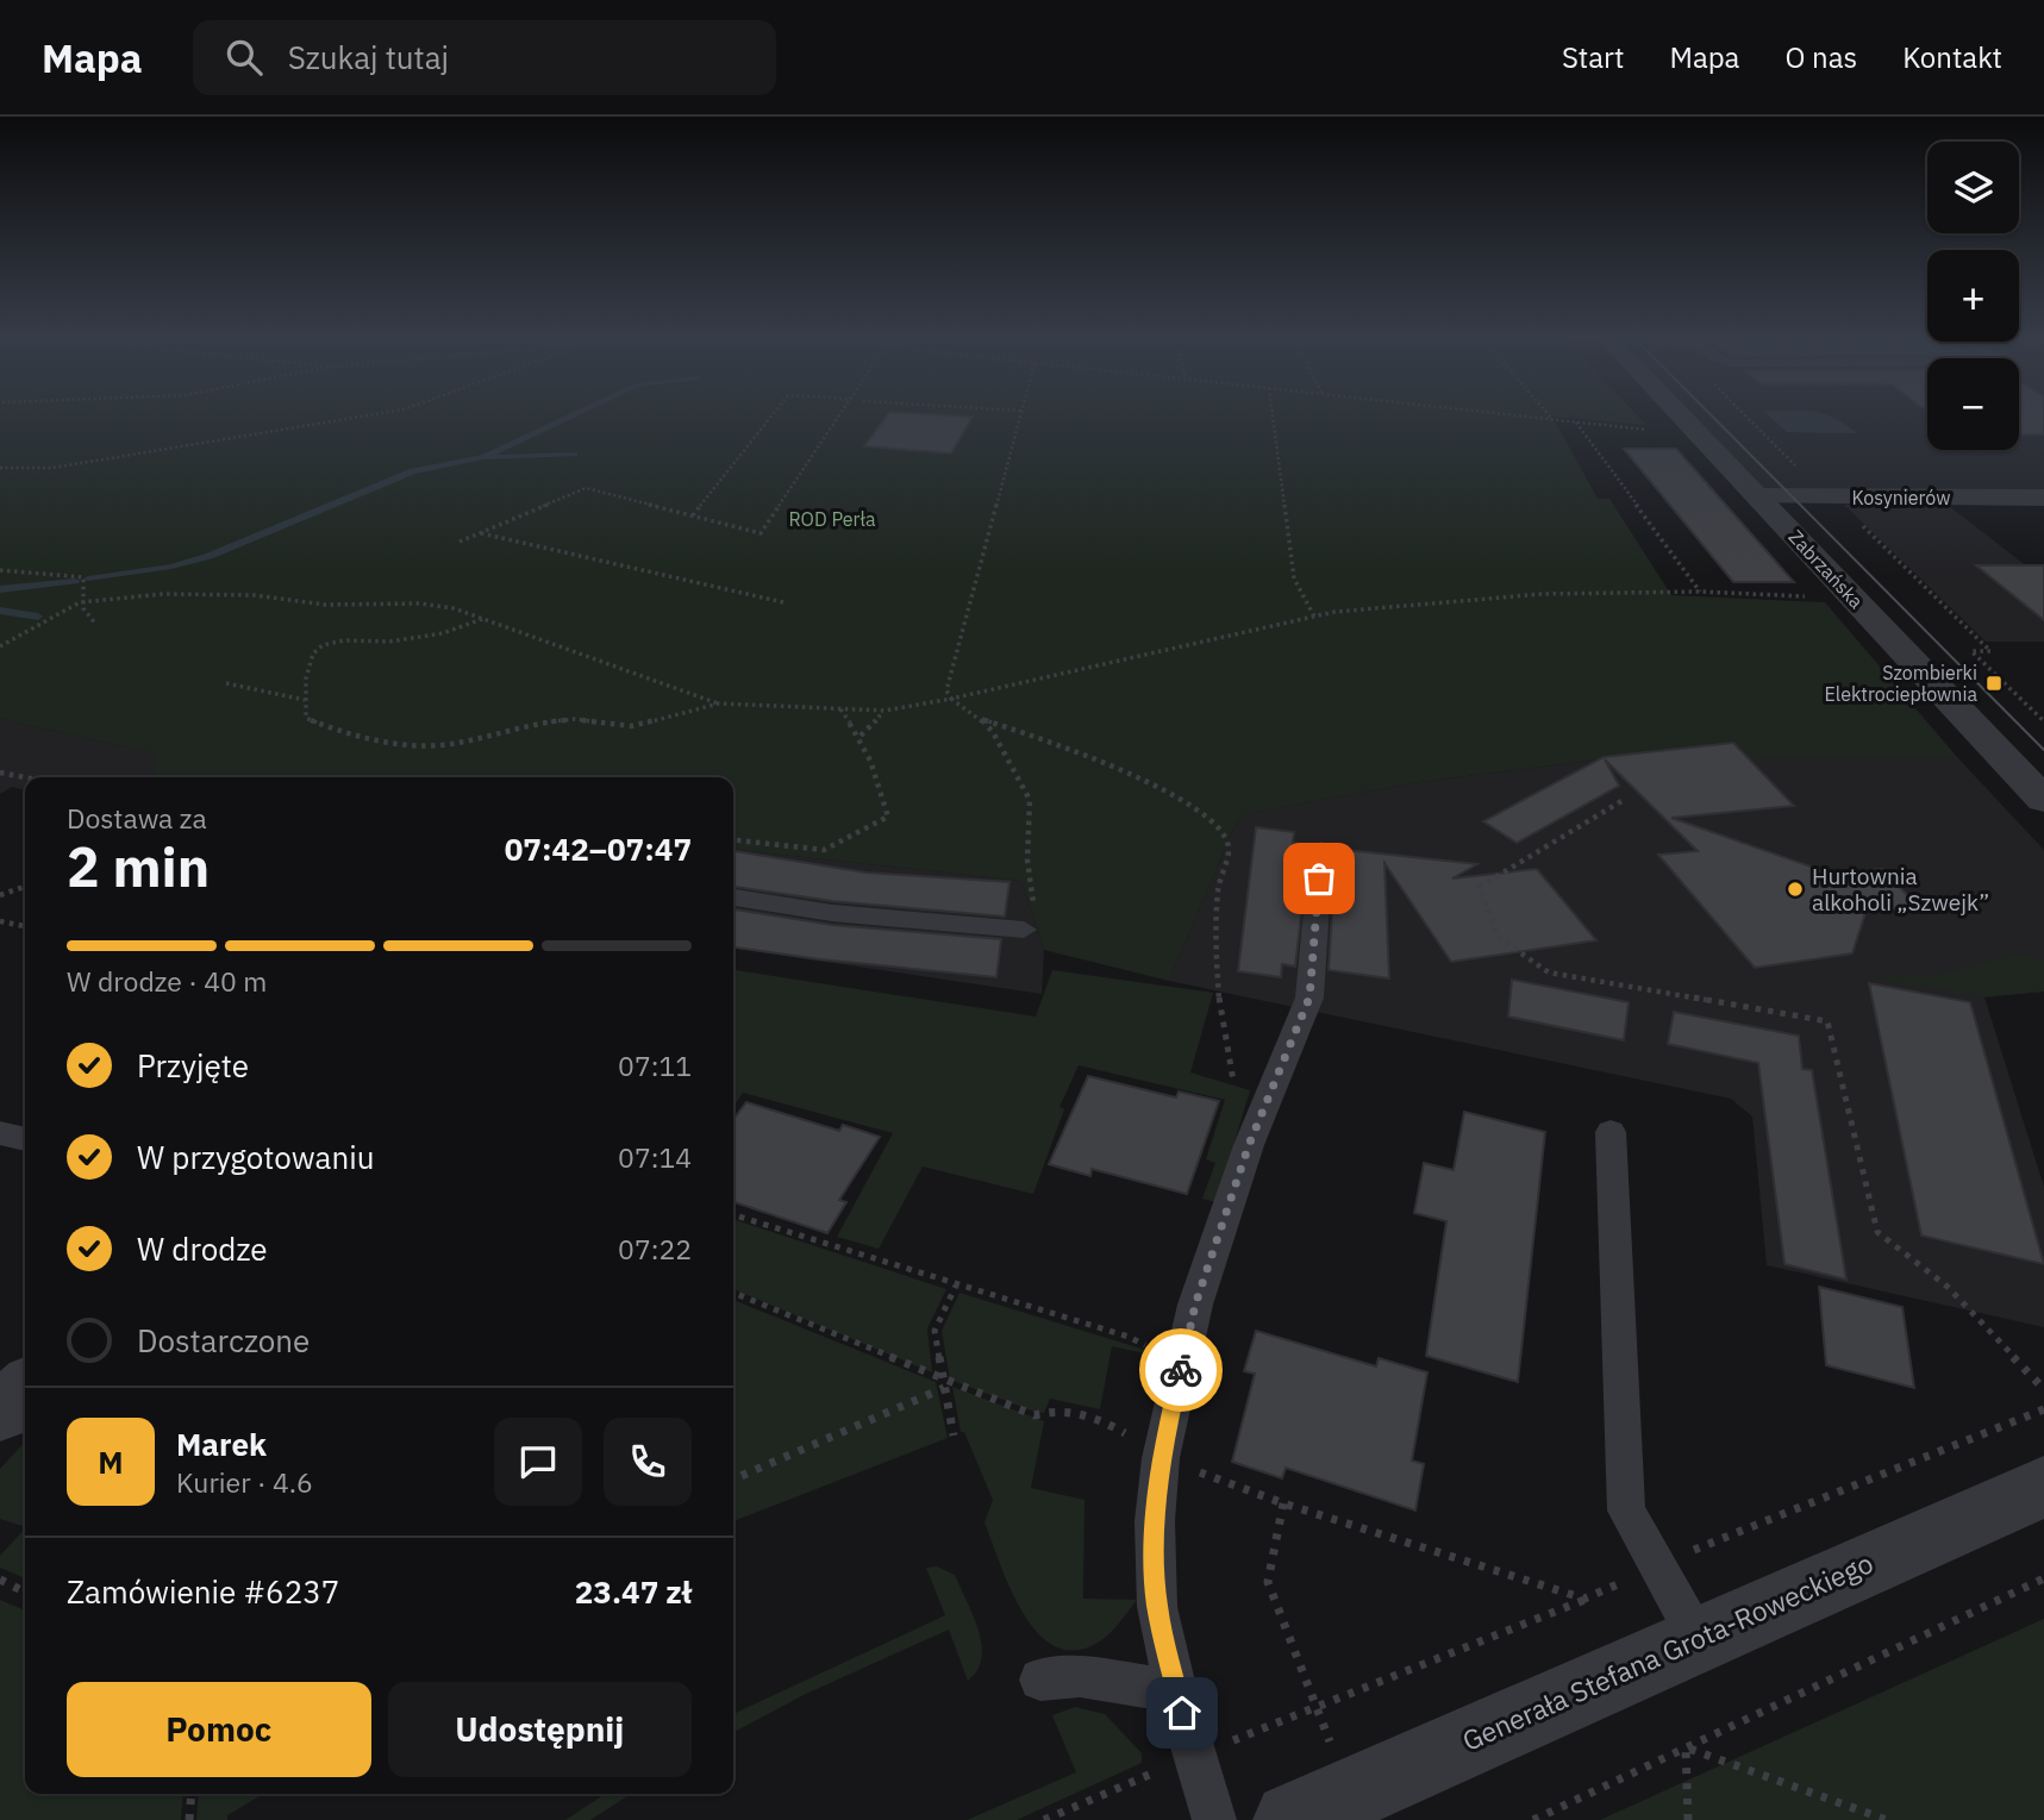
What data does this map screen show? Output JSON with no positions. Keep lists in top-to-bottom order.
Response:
{
  "streets": {
    "street": ["Kosynierów", "Zabrzańska", "Generała Stefana Grota-Roweckiego"]
  },
  "crossings": [
    ["Kosynierów", "Zabrzańska"]
  ],
  "parks": ["ROD Perła"],
  "places": {
    "transit": ["Szombierki Elektrociepłownia"],
    "other": ["Hurtownia alkoholi „Szwejk”"]
  },
  "page": {
    "header": "Mapa",
    "search": "Szukaj tutaj",
    "nav": [
      "Start",
      "Mapa",
      "O nas",
      "Kontakt"
    ],
    "map_buttons": ["+", "−"],
    "heading": ["2 min", "Dostawa za", "07:42–07:47"],
    "panel": [
      "Marek",
      "Kurier · 4.6",
      "Zamówienie #6237",
      "23.47 zł"
    ],
    "bar": "W drodze · 40 m",
    "list": [
      ["Przyjęte", "07:11"],
      ["W przygotowaniu", "07:14"],
      ["W drodze", "07:22"],
      "Dostarczone"
    ],
    "round": "M",
    "buttons": ["Pomoc", "Udostępnij"]
  }
}
